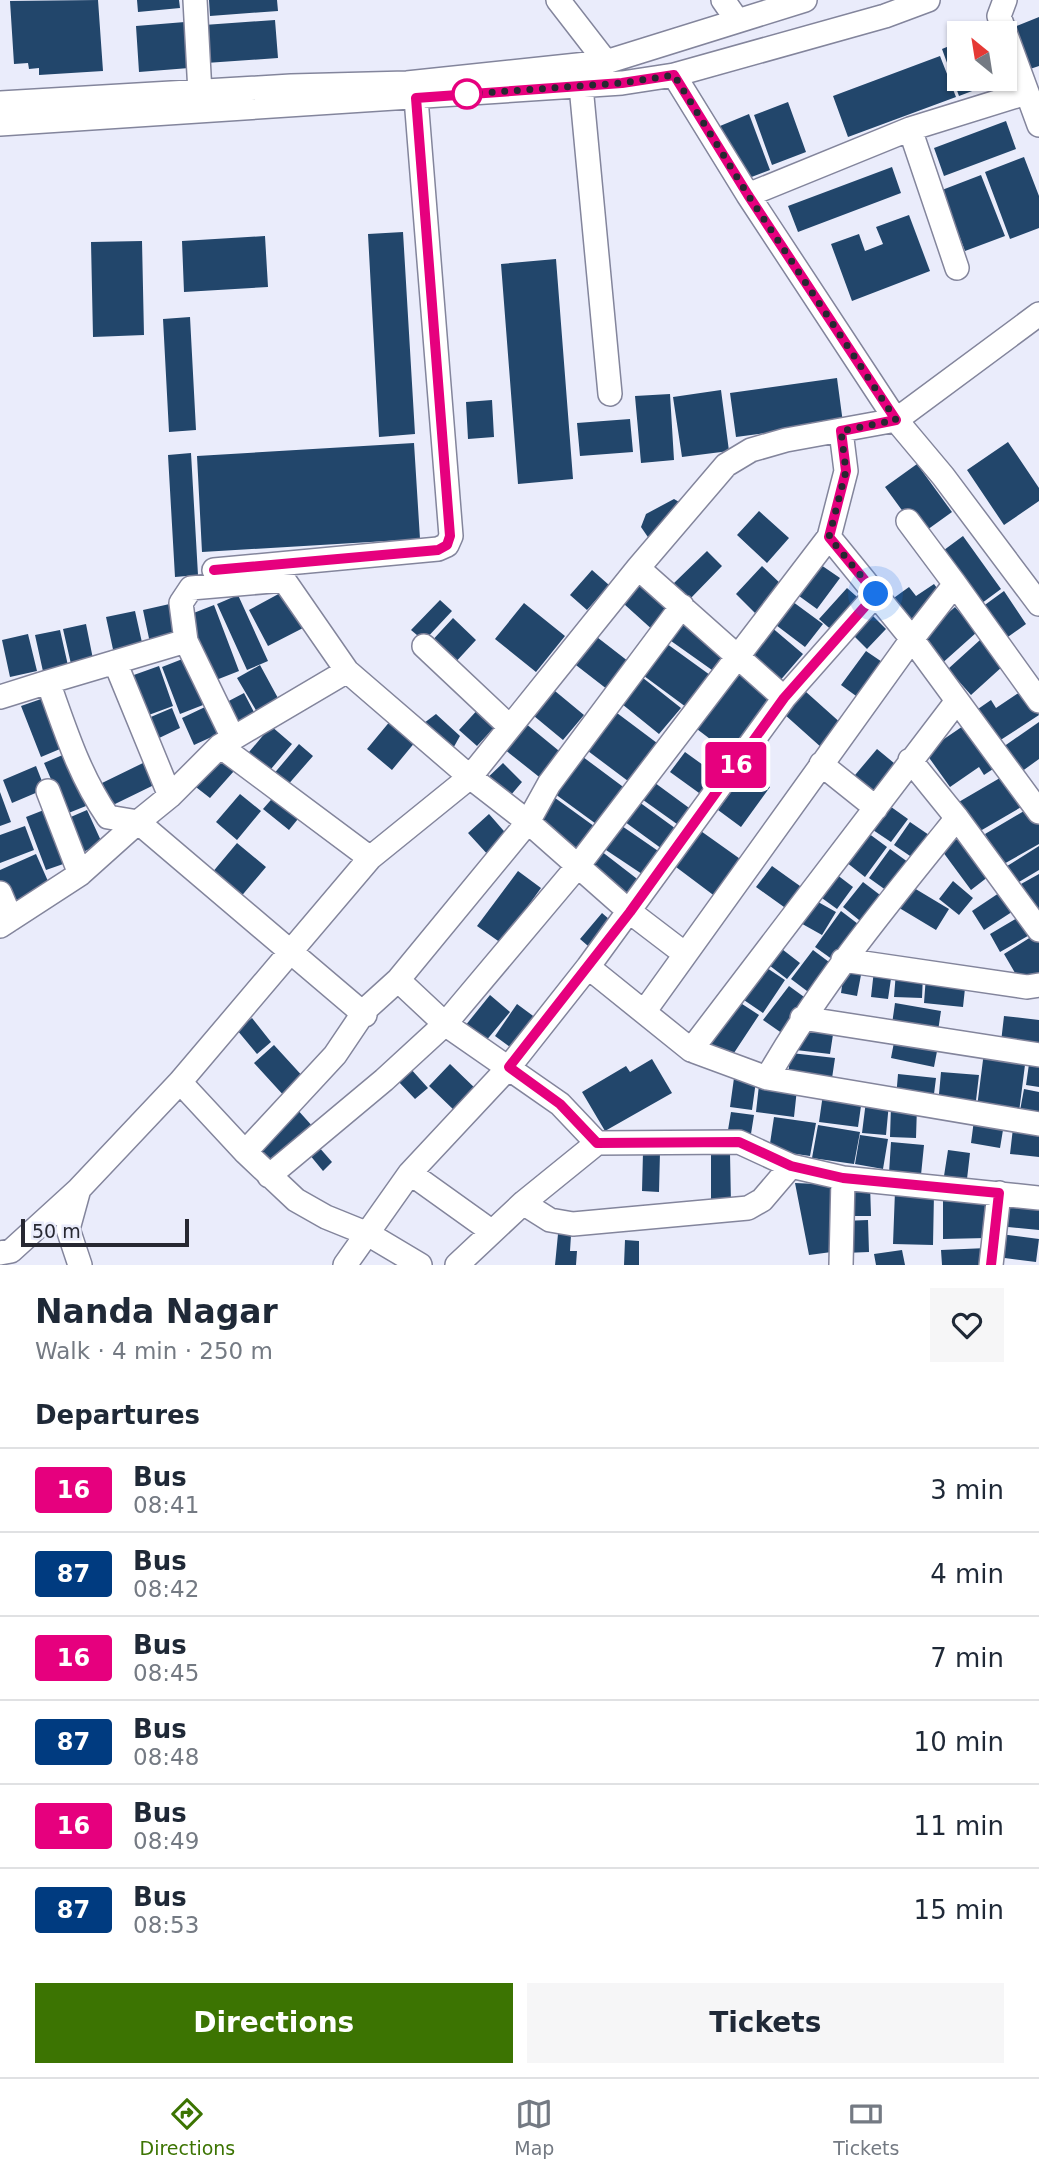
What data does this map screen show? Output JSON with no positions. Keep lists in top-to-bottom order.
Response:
{
  "lines": ["bus line 16"],
  "scale_bar": "50 m",
  "north": "top left",
  "page": {
    "on_map": "16",
    "scale": "50 m",
    "heading": [
      ["Nanda Nagar", "Walk · 4 min · 250 m"],
      "Departures"
    ],
    "list": [
      {
        "mark": "16",
        "name": "Bus",
        "note": "08:41",
        "value": "3 min"
      },
      {
        "mark": "87",
        "name": "Bus",
        "note": "08:42",
        "value": "4 min"
      },
      {
        "mark": "16",
        "name": "Bus",
        "note": "08:45",
        "value": "7 min"
      },
      {
        "mark": "87",
        "name": "Bus",
        "note": "08:48",
        "value": "10 min"
      },
      {
        "mark": "16",
        "name": "Bus",
        "note": "08:49",
        "value": "11 min"
      },
      {
        "mark": "87",
        "name": "Bus",
        "note": "08:53",
        "value": "15 min"
      }
    ],
    "buttons": ["Directions", "Tickets"],
    "tabs": ["Directions", "Map", "Tickets"]
  }
}
